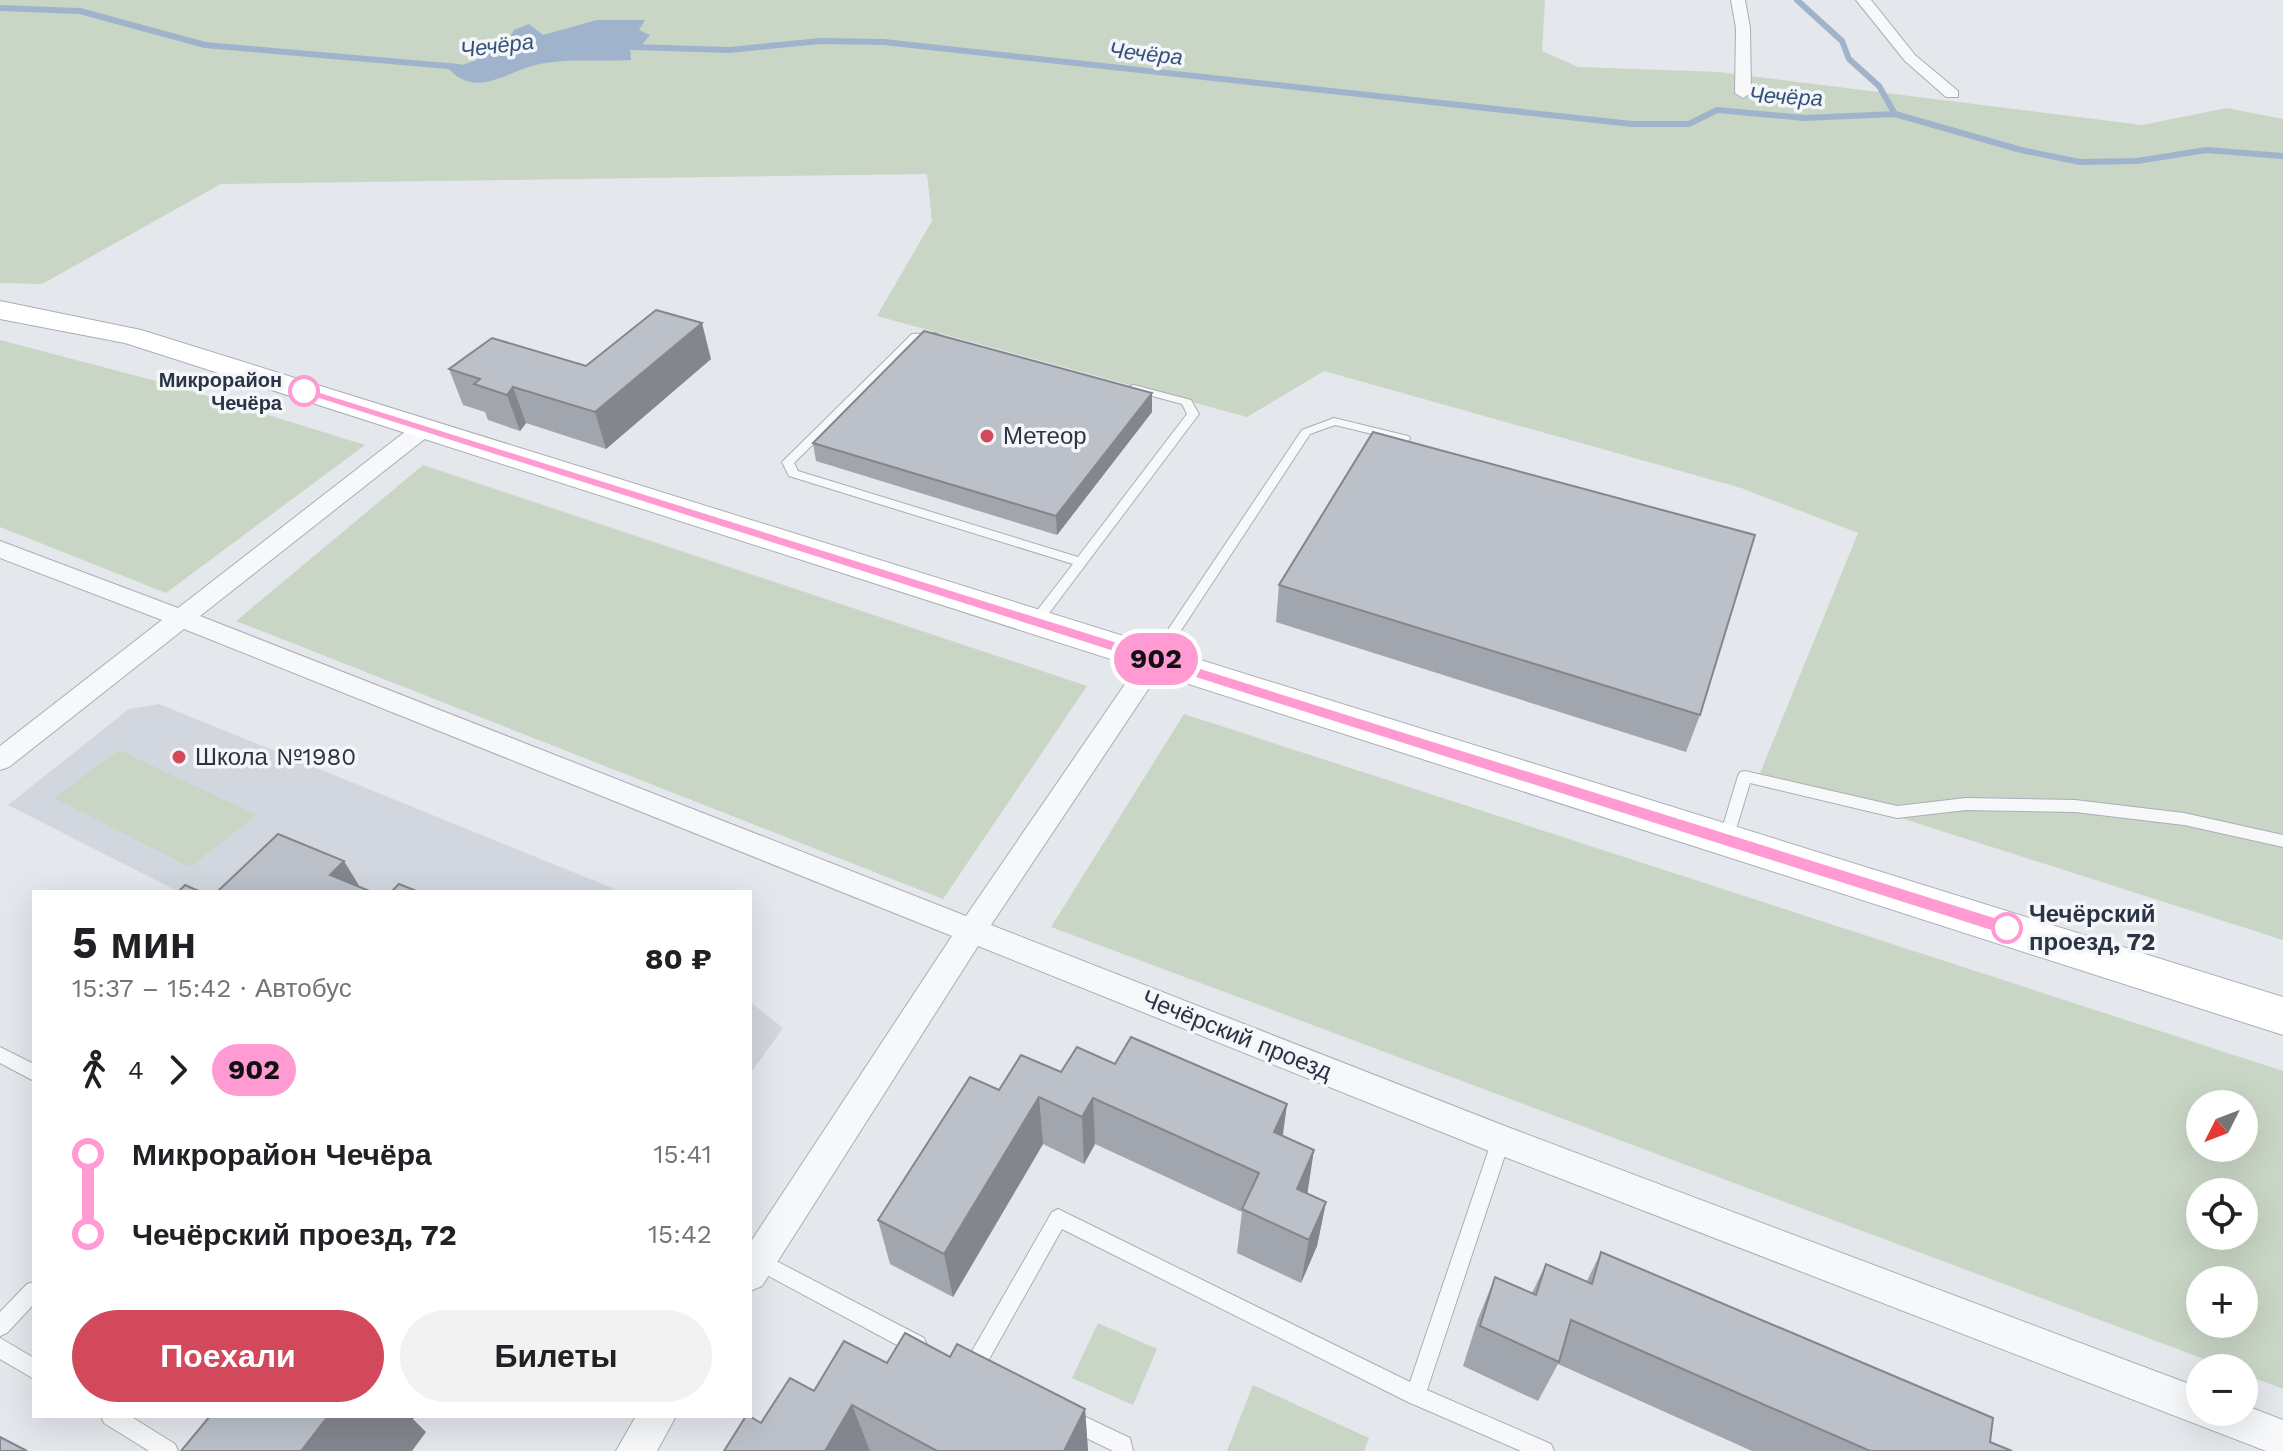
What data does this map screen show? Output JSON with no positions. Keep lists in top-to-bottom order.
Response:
{
  "streets": {
    "street": ["Чечёрский проезд"]
  },
  "water": ["Чечёра"],
  "places": [
    "Микрорайон Чечёра",
    "Метеор",
    "Школа №1980",
    "Чечёрский проезд, 72"
  ],
  "lines": ["bus line 902"],
  "north": "bottom left",
  "page": {
    "on_map": "902",
    "heading": ["5 мин", "15:37 – 15:42 · Автобус", "80 ₽"],
    "legs": ["4", "902"],
    "map_buttons": ["+", "−"],
    "list": [
      {
        "name": "Микрорайон Чечёра",
        "value": "15:41"
      },
      {
        "name": "Чечёрский проезд, 72",
        "value": "15:42"
      }
    ],
    "buttons": ["Поехали", "Билеты"]
  }
}
